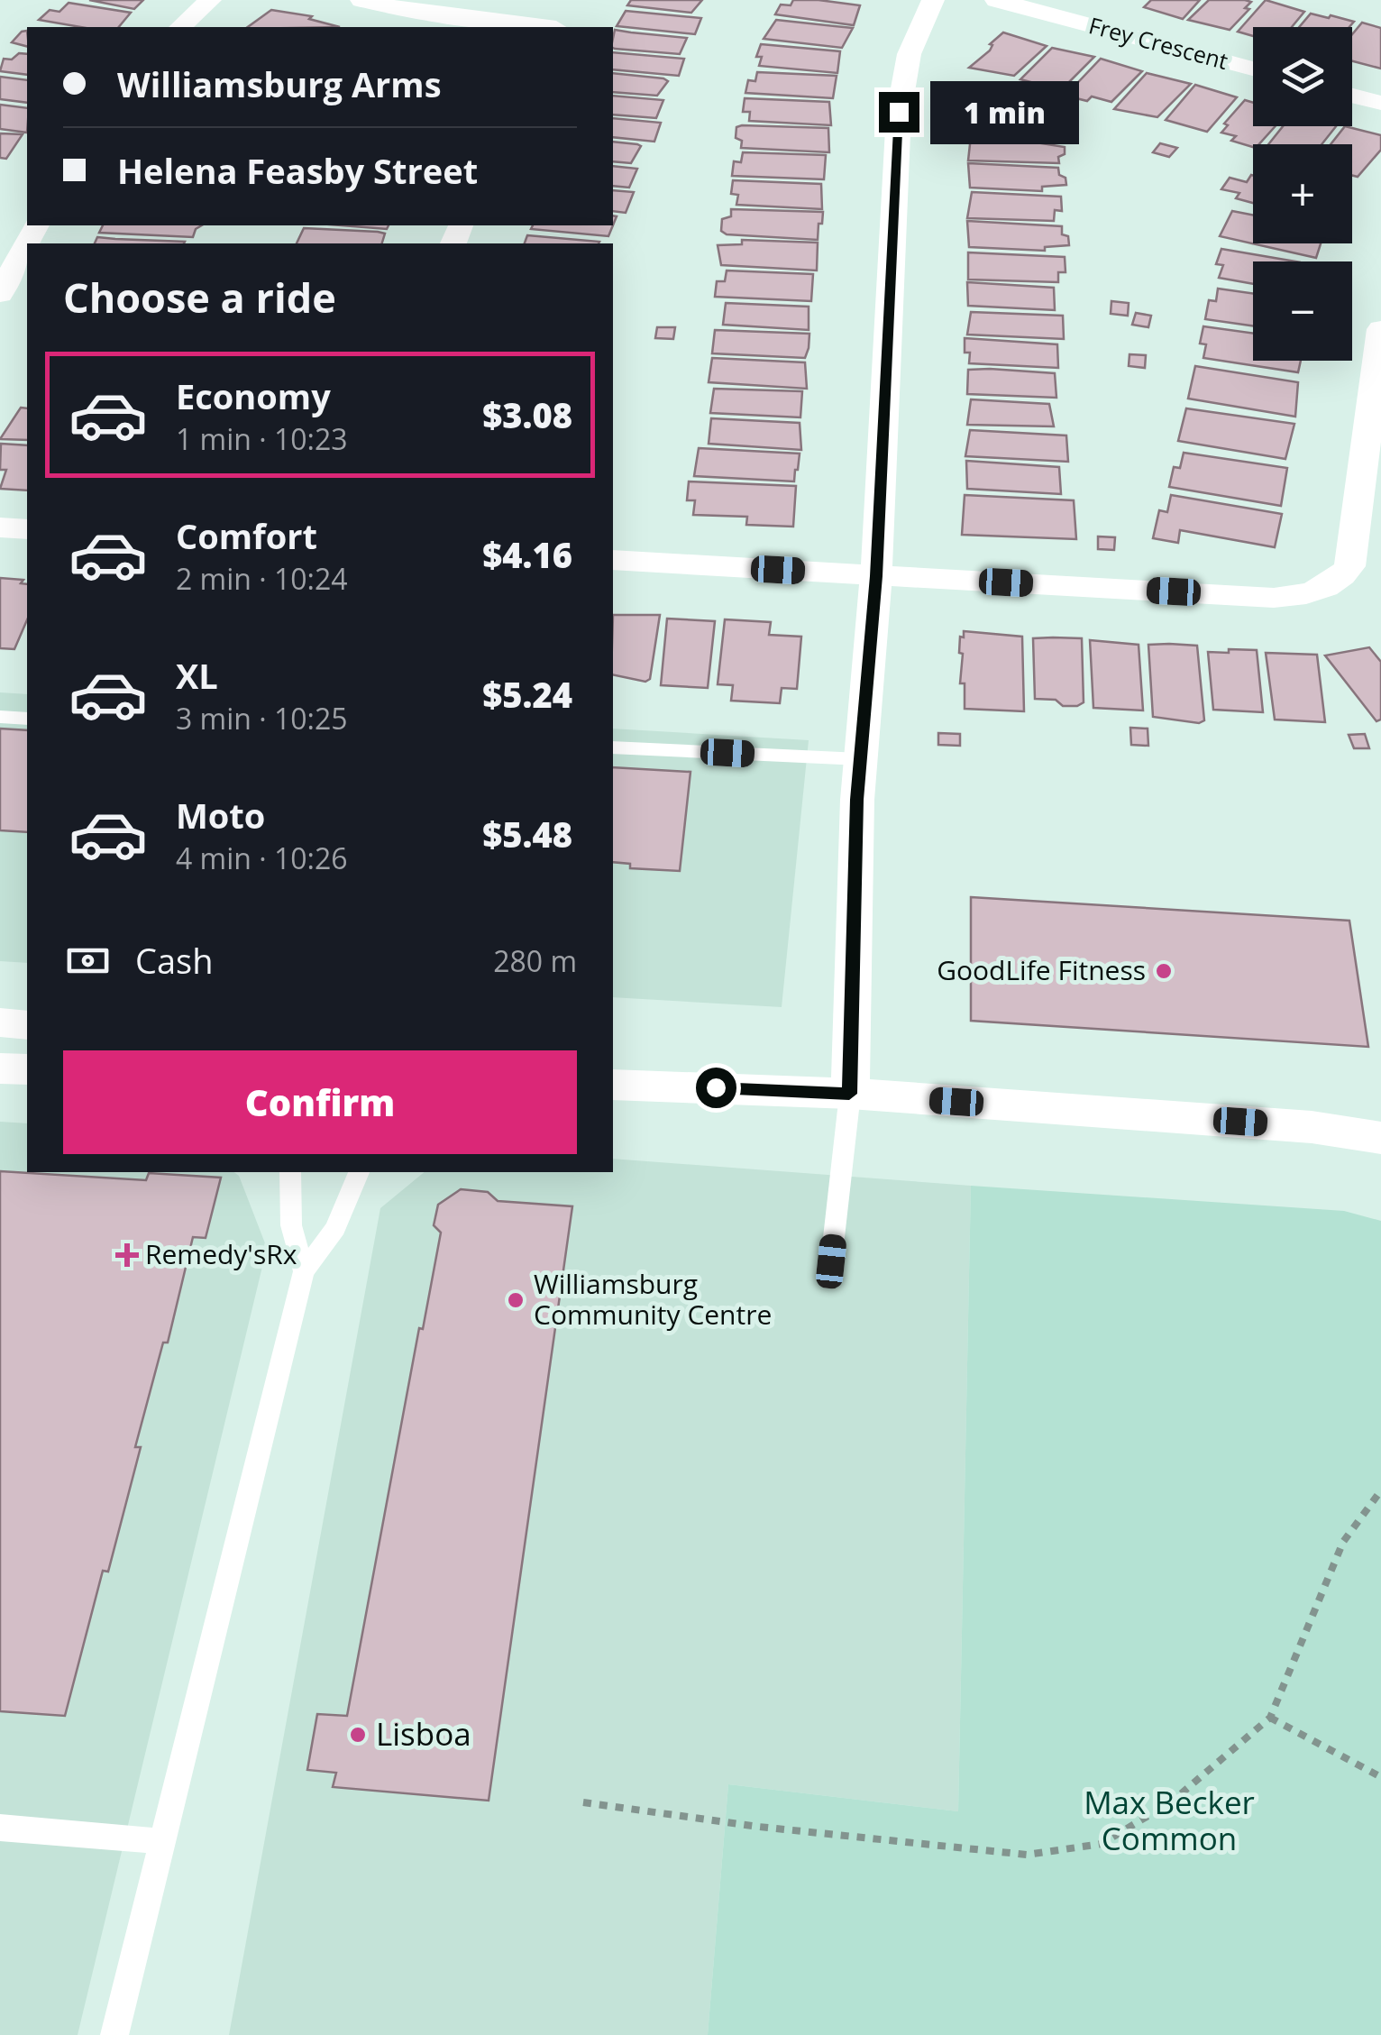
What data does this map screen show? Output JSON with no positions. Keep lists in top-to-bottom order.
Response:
{
  "streets": {
    "street": ["Frey Crescent"]
  },
  "parks": ["Max Becker Common"],
  "places": {
    "other": ["GoodLife Fitness", "Williamsburg Community Centre", "Lisboa"],
    "health": ["Remedy'sRx"]
  },
  "page": {
    "map_buttons": ["+", "−"],
    "banner": ["Williamsburg Arms", "Helena Feasby Street"],
    "bubble": "1 min",
    "heading": "Choose a ride",
    "list": [
      {
        "name": "Economy",
        "note": "1 min · 10:23",
        "value": "$3.08"
      },
      {
        "name": "Comfort",
        "note": "2 min · 10:24",
        "value": "$4.16"
      },
      {
        "name": "XL",
        "note": "3 min · 10:25",
        "value": "$5.24"
      },
      {
        "name": "Moto",
        "note": "4 min · 10:26",
        "value": "$5.48"
      }
    ],
    "pay": ["Cash", "280 m"],
    "buttons": "Confirm"
  }
}
